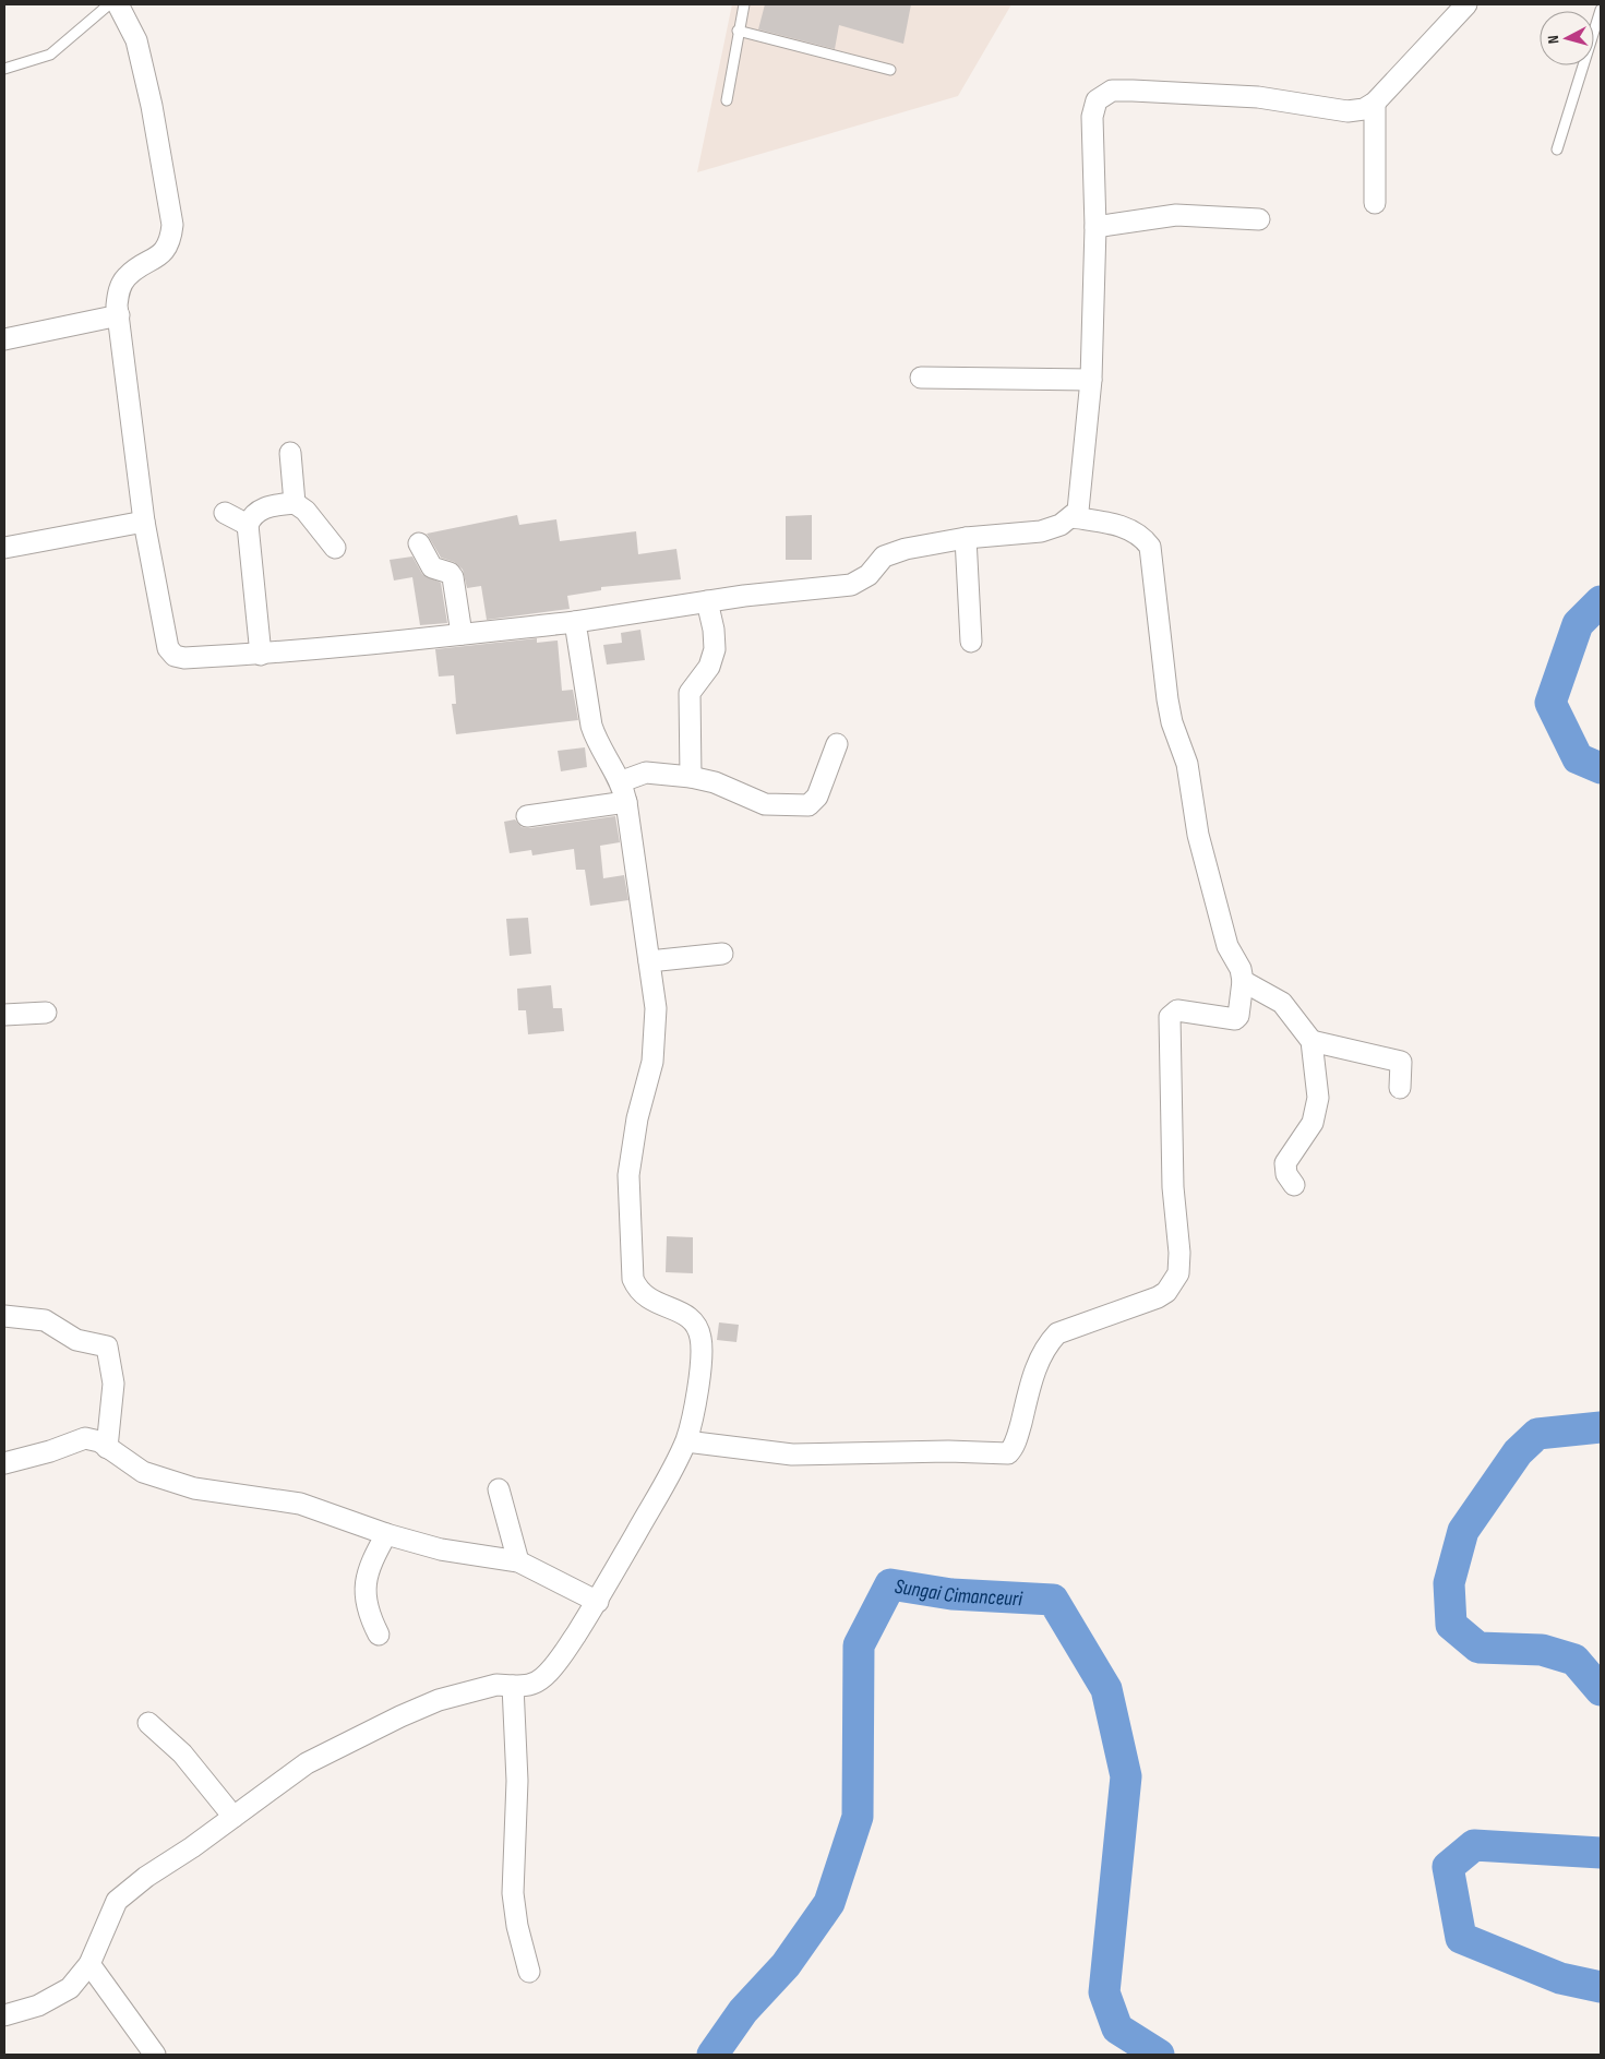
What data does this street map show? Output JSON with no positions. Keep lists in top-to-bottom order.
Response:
{
  "water": ["Sungai Cimanceuri"],
  "north": "left"
}
